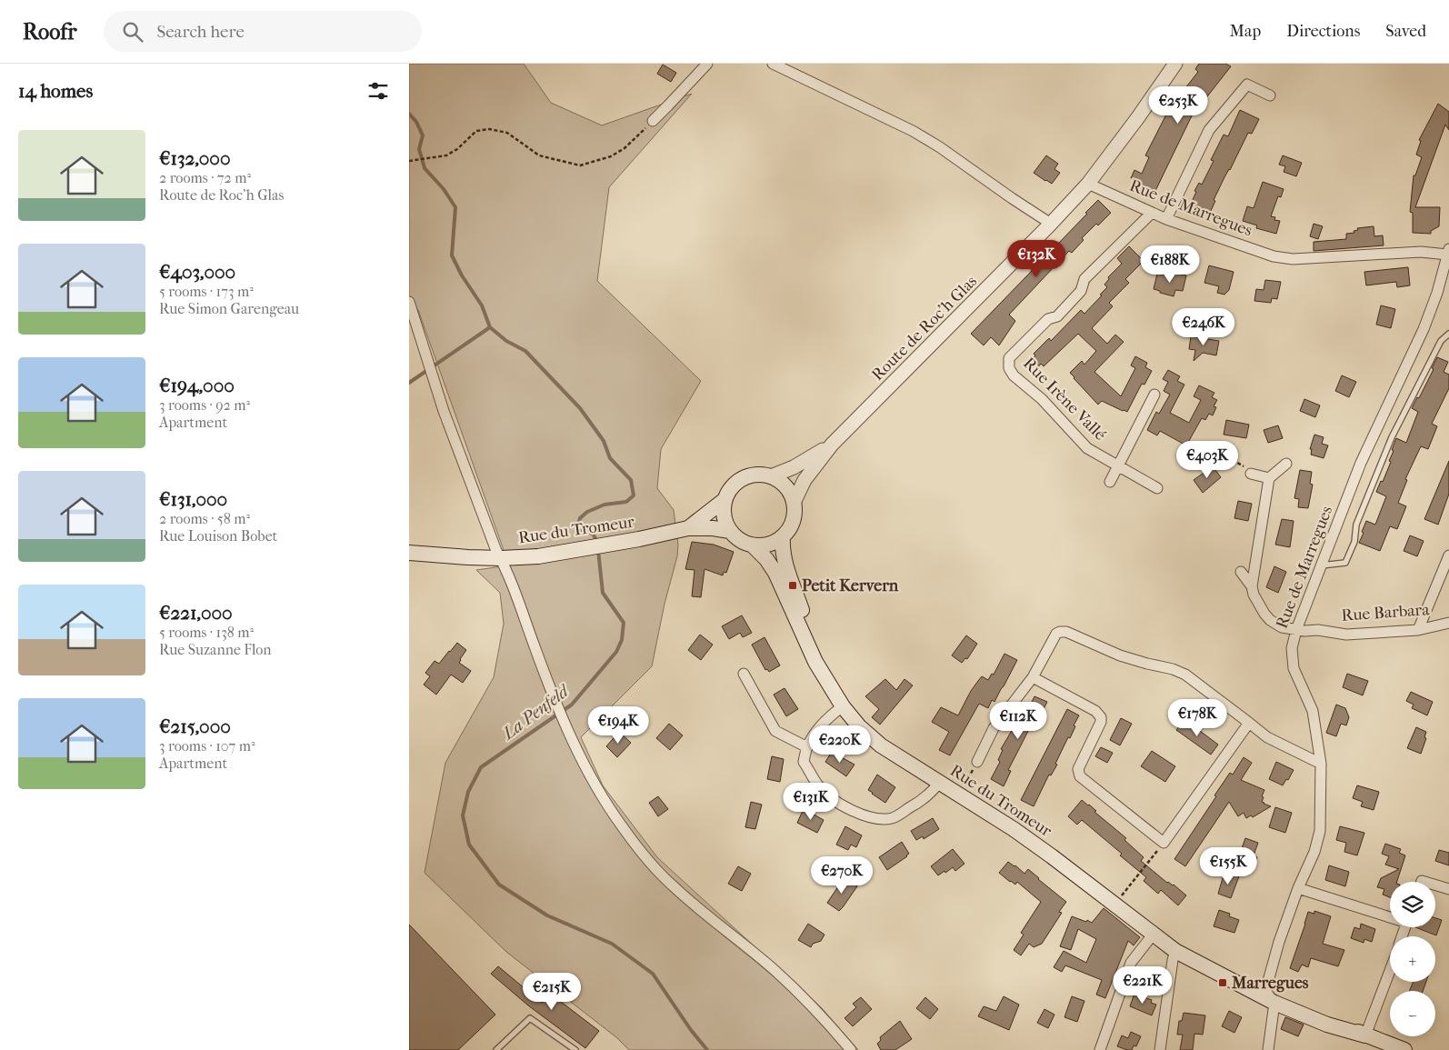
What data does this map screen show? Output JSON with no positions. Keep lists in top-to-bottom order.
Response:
{
  "streets": {
    "main road": ["Rue du Tromeur"],
    "street": [
      "Rue de Marregues",
      "Route de Roc'h Glas",
      "Rue Irène Vallé",
      "Rue Barbara"
    ]
  },
  "crossings": [
    ["Rue de Marregues", "Route de Roc'h Glas"],
    ["Rue de Marregues", "Rue Irène Vallé"],
    ["Rue de Marregues", "Rue du Tromeur"],
    ["Rue de Marregues", "Rue Barbara"],
    ["Route de Roc'h Glas", "Rue du Tromeur"]
  ],
  "water": ["La Penfeld"],
  "places": {
    "transit": ["Petit Kervern", "Marregues"]
  },
  "page": {
    "header": "Roofr",
    "search": "Search here",
    "nav": ["Map", "Directions", "Saved"],
    "heading": "14 homes",
    "price": [
      "€253K",
      "€132K",
      "€188K",
      "€246K",
      "€403K",
      "€178K",
      "€112K",
      "€194K",
      "€220K",
      "€131K",
      "€155K",
      "€270K",
      "€221K",
      "€215K"
    ],
    "list": [
      {
        "name": "€132,000",
        "note": "2 rooms · 72 m² · Route de Roc'h Glas"
      },
      {
        "name": "€403,000",
        "note": "5 rooms · 173 m² · Rue Simon Garengeau"
      },
      {
        "name": "€194,000",
        "note": "3 rooms · 92 m² · Apartment"
      },
      {
        "name": "€131,000",
        "note": "2 rooms · 58 m² · Rue Louison Bobet"
      },
      {
        "name": "€221,000",
        "note": "5 rooms · 138 m² · Rue Suzanne Flon"
      },
      {
        "name": "€215,000",
        "note": "3 rooms · 107 m² · Apartment"
      }
    ],
    "map_buttons": ["+", "−"]
  }
}
